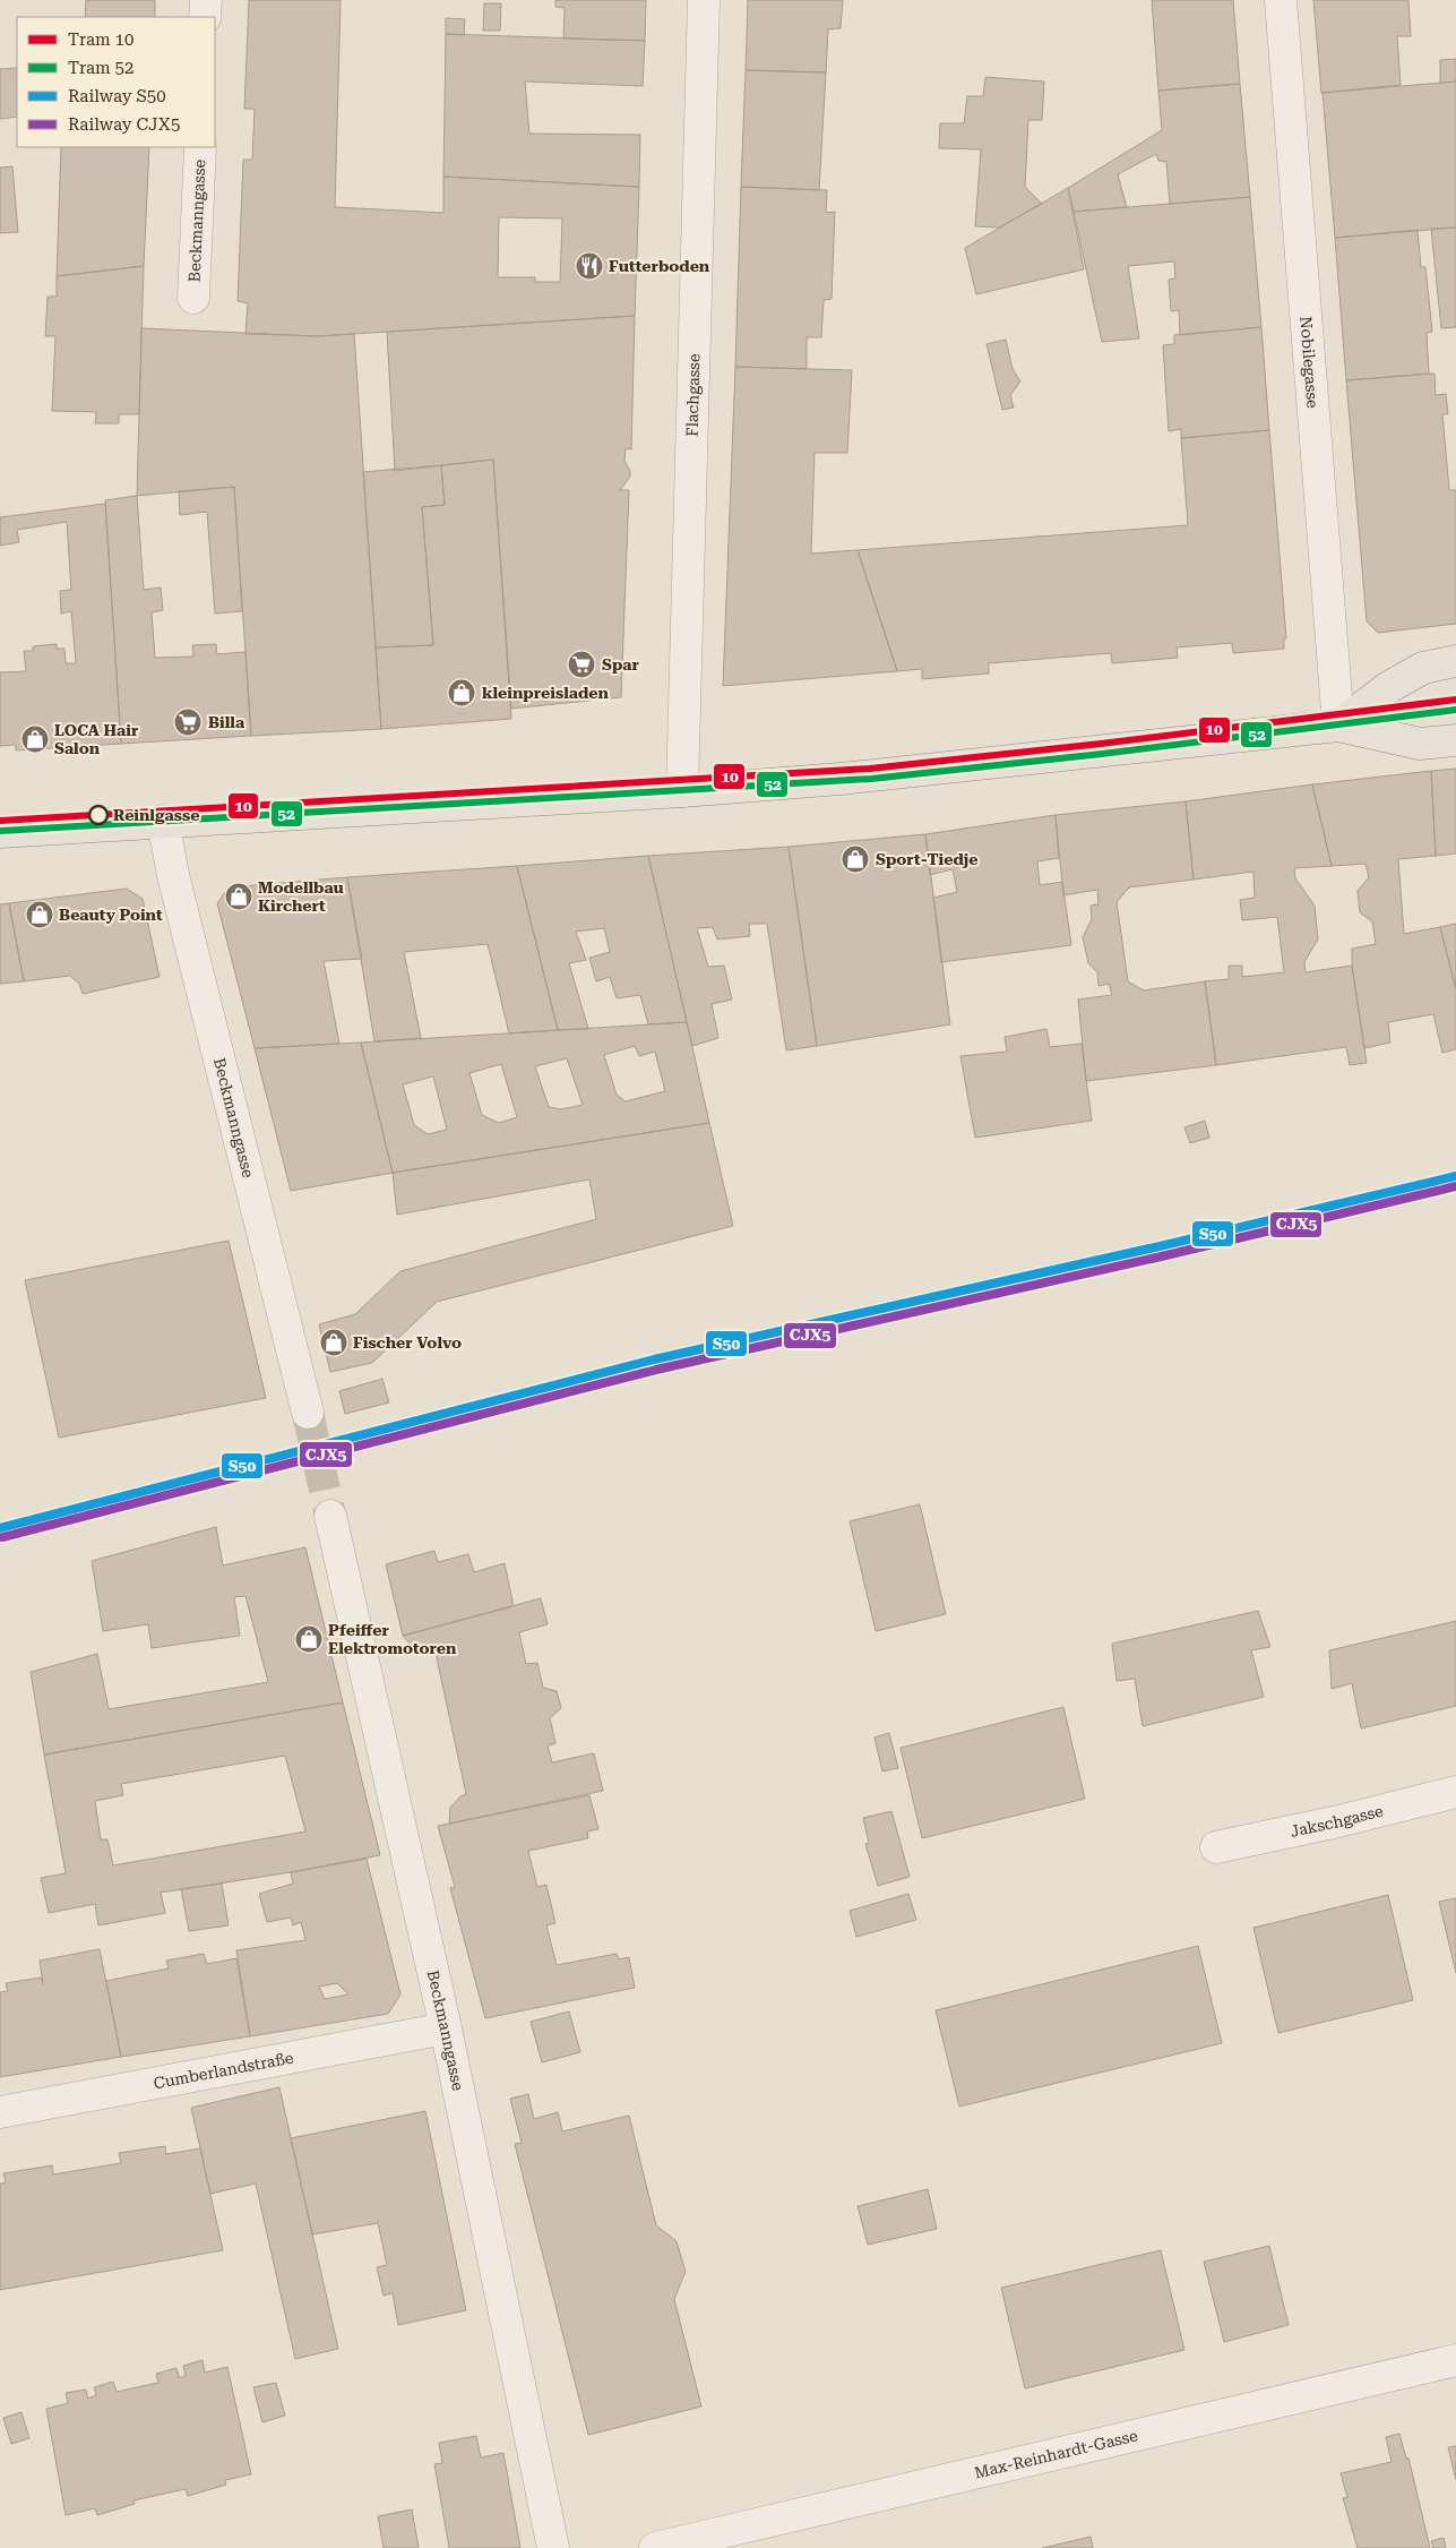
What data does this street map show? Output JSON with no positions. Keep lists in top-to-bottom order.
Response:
{
  "streets": {
    "street": [
      "Beckmanngasse",
      "Nobilegasse",
      "Flachgasse",
      "Jakschgasse",
      "Cumberlandstraße",
      "Max-Reinhardt-Gasse"
    ]
  },
  "crossings": [
    ["Beckmanngasse", "Cumberlandstraße"]
  ],
  "places": {
    "restaurant": ["Futterboden"],
    "supermarket": ["Spar", "Billa"],
    "shop": [
      "kleinpreisladen",
      "LOCA Hair Salon",
      "Sport-Tiedje",
      "Modellbau Kirchert",
      "Beauty Point",
      "Fischer Volvo",
      "Pfeiffer Elektromotoren"
    ],
    "other": ["Reinlgasse"]
  },
  "lines": [
    "tram line 10",
    "tram line 52",
    "rail line S50",
    "rail line CJX5"
  ],
  "legend": [
    "Tram 10",
    "Tram 52",
    "Railway S50",
    "Railway CJX5"
  ]
}
